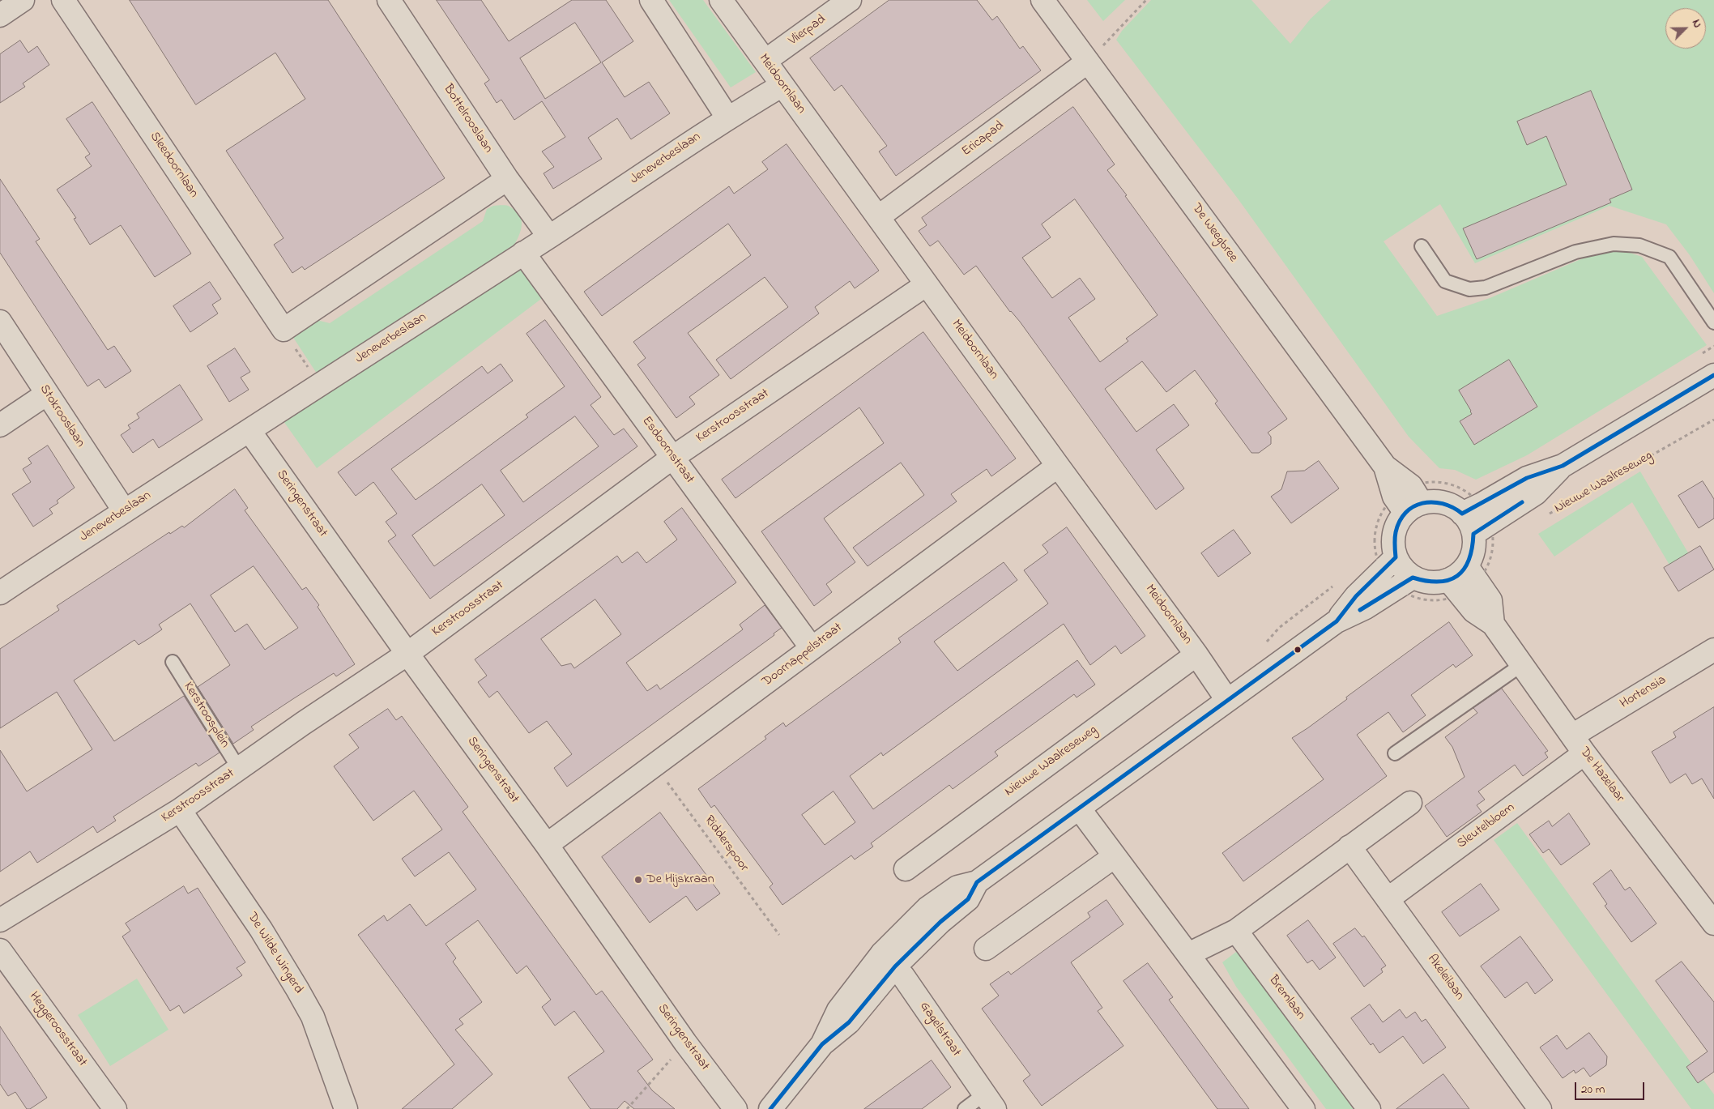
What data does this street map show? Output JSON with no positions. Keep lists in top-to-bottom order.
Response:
{
  "streets": {
    "street": [
      "Vlierpad",
      "Meidoornlaan",
      "Bottelrooslaan",
      "Ericapad",
      "Jeneverbeslaan",
      "Sleedoornlaan",
      "De Weegbree",
      "Stokrooslaan",
      "Kerstroosstraat",
      "Esdoornstraat",
      "Nieuwe Waalreseweg",
      "Seringenstraat",
      "Doornappelstraat",
      "Hortensia",
      "De Hazelaar",
      "Sleutelbloem",
      "De Wilde Wingerd",
      "Akeleilaan",
      "Bremlaan",
      "Heggeroosstraat",
      "Gagelstraat"
    ],
    "lane": ["Kerstroosplein"],
    "path": ["Ridderspoor"]
  },
  "crossings": [
    ["Vlierpad", "Meidoornlaan"],
    ["Meidoornlaan", "Ericapad"],
    ["Meidoornlaan", "Jeneverbeslaan"],
    ["Meidoornlaan", "Kerstroosstraat"],
    ["Meidoornlaan", "Nieuwe Waalreseweg"],
    ["Meidoornlaan", "Doornappelstraat"],
    ["Bottelrooslaan", "Jeneverbeslaan"],
    ["Ericapad", "De Weegbree"],
    ["Jeneverbeslaan", "Stokrooslaan"],
    ["Jeneverbeslaan", "Esdoornstraat"],
    ["Jeneverbeslaan", "Seringenstraat"],
    ["De Weegbree", "Nieuwe Waalreseweg"],
    ["De Weegbree", "De Hazelaar"],
    ["Kerstroosstraat", "Esdoornstraat"],
    ["Kerstroosstraat", "Seringenstraat"],
    ["Kerstroosstraat", "Kerstroosplein"],
    ["Kerstroosstraat", "De Wilde Wingerd"],
    ["Esdoornstraat", "Doornappelstraat"],
    ["Nieuwe Waalreseweg", "De Hazelaar"],
    ["Seringenstraat", "Doornappelstraat"],
    ["Doornappelstraat", "Ridderspoor"],
    ["Hortensia", "De Hazelaar"],
    ["De Hazelaar", "Sleutelbloem"],
    ["Sleutelbloem", "Akeleilaan"]
  ],
  "places": ["De Hijskraan"],
  "scale_bar": "20 m",
  "north": "top right"
}
